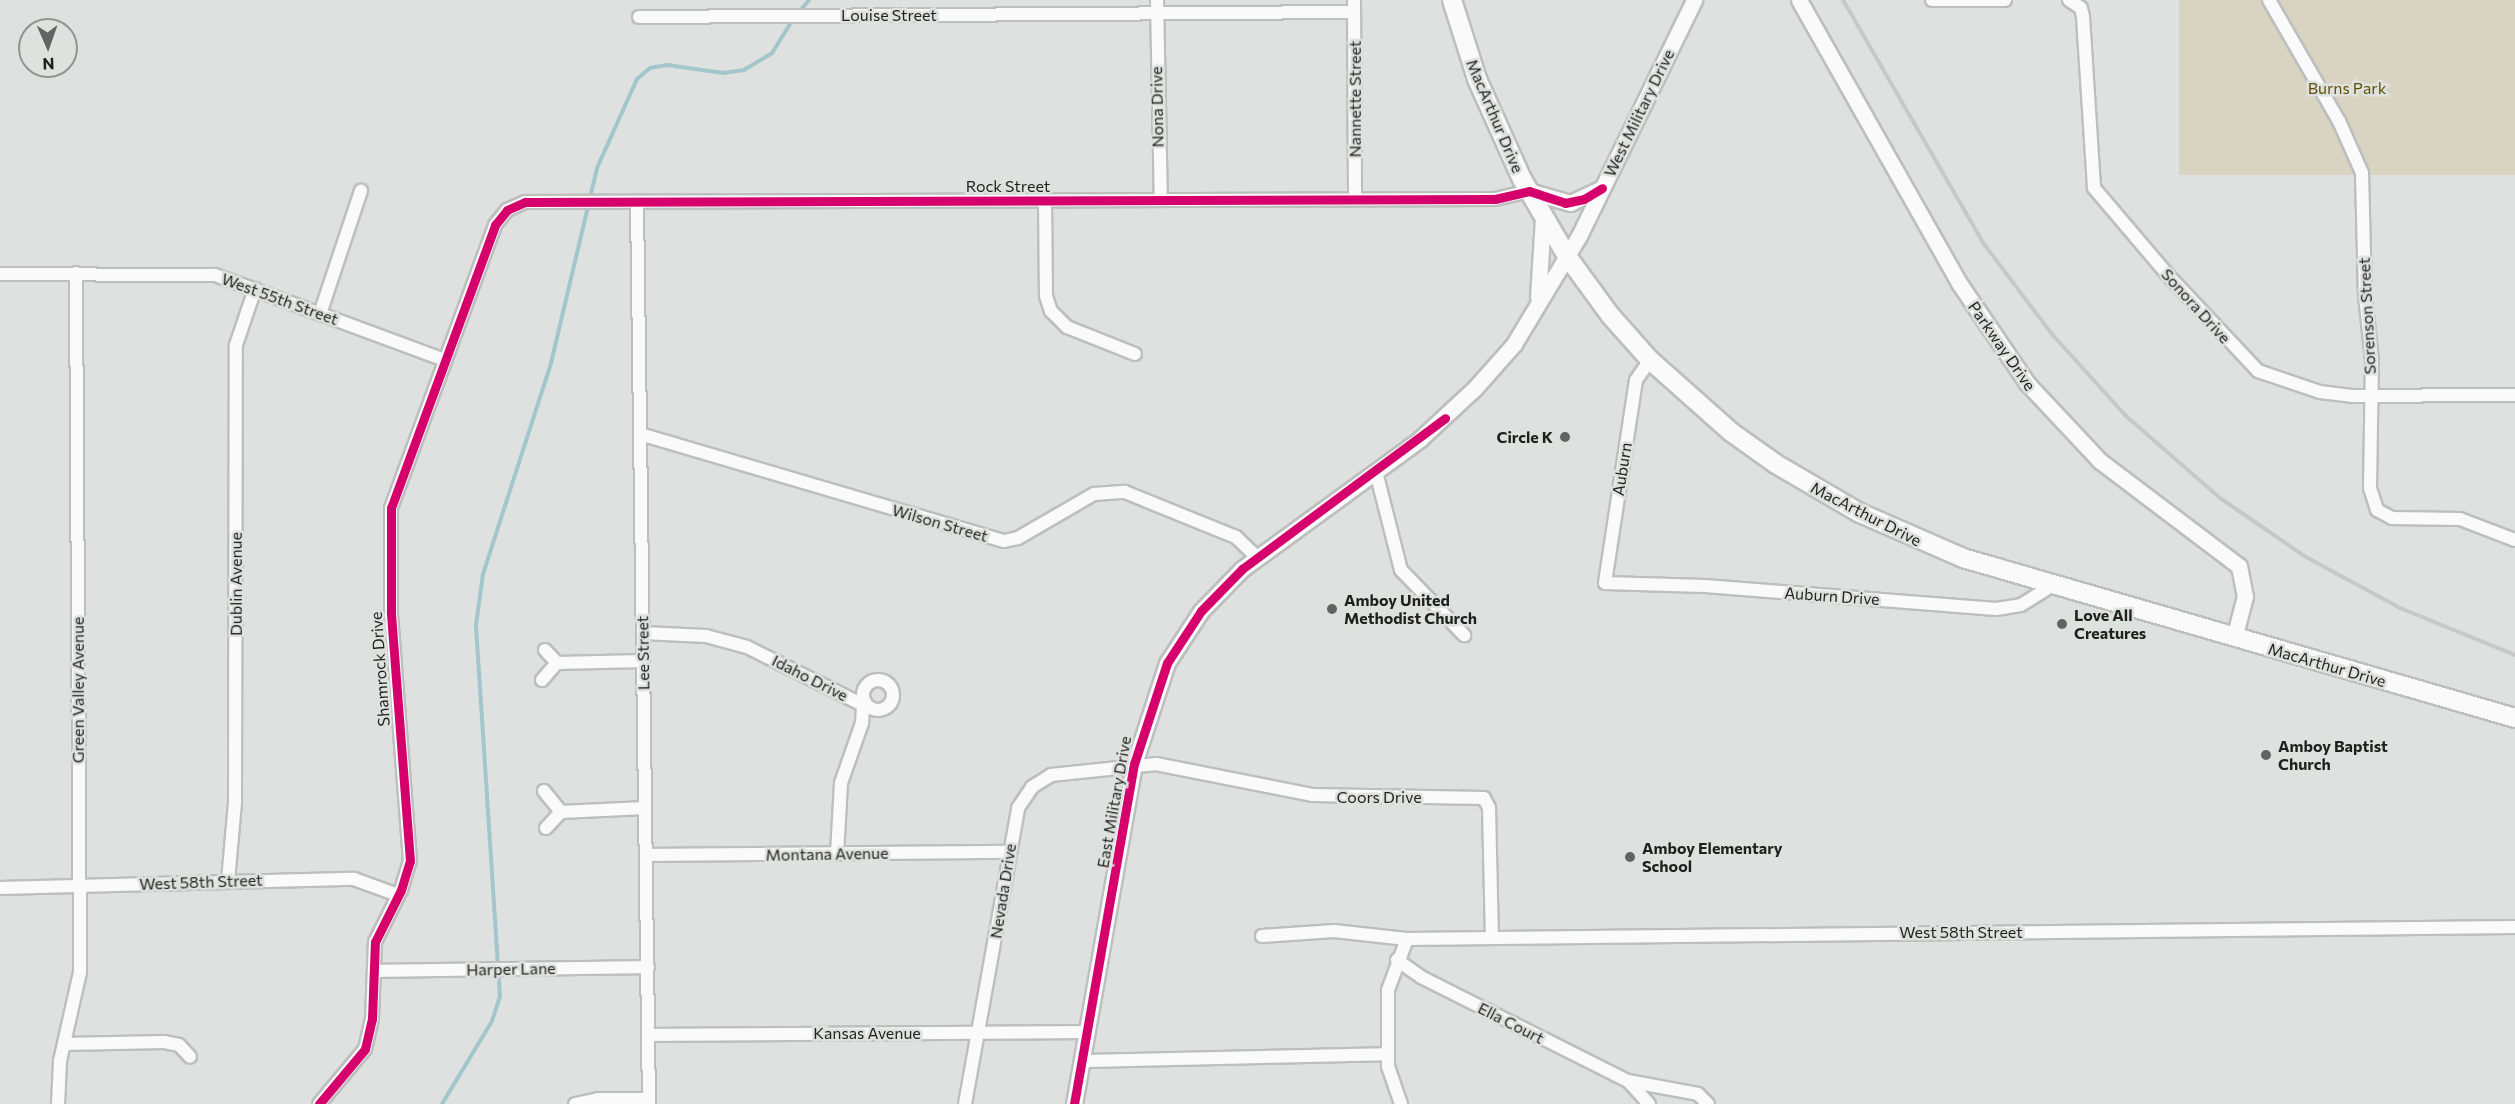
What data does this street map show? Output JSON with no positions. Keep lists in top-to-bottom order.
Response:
{
  "streets": {
    "main road": ["MacArthur Drive"],
    "street": [
      "Louise Street",
      "Nannette Street",
      "Nona Drive",
      "West Military Drive",
      "Rock Street",
      "West 55th Street",
      "Sonora Drive",
      "Sorenson Street",
      "Parkway Drive",
      "Auburn",
      "Wilson Street",
      "Dublin Avenue",
      "Auburn Drive",
      "Lee Street",
      "Shamrock Drive",
      "Idaho Drive",
      "Green Valley Avenue",
      "Coors Drive",
      "East Military Drive",
      "Montana Avenue",
      "West 58th Street",
      "Nevada Drive",
      "Harper Lane",
      "Ella Court",
      "Kansas Avenue"
    ]
  },
  "crossings": [
    ["Louise Street", "Nannette Street"],
    ["Louise Street", "Nona Drive"],
    ["Nannette Street", "Rock Street"],
    ["Nona Drive", "Rock Street"],
    ["West Military Drive", "MacArthur Drive"],
    ["West Military Drive", "East Military Drive"],
    ["MacArthur Drive", "Rock Street"],
    ["MacArthur Drive", "Parkway Drive"],
    ["MacArthur Drive", "Auburn"],
    ["MacArthur Drive", "Auburn Drive"],
    ["MacArthur Drive", "East Military Drive"],
    ["Rock Street", "Lee Street"],
    ["Rock Street", "Shamrock Drive"],
    ["West 55th Street", "Dublin Avenue"],
    ["West 55th Street", "Shamrock Drive"],
    ["West 55th Street", "Green Valley Avenue"],
    ["Sonora Drive", "Sorenson Street"],
    ["Auburn", "Auburn Drive"],
    ["Wilson Street", "Lee Street"],
    ["Wilson Street", "East Military Drive"],
    ["Dublin Avenue", "West 58th Street"],
    ["Lee Street", "Idaho Drive"],
    ["Lee Street", "Montana Avenue"],
    ["Lee Street", "Harper Lane"],
    ["Lee Street", "Kansas Avenue"],
    ["Shamrock Drive", "West 58th Street"],
    ["Shamrock Drive", "Harper Lane"],
    ["Idaho Drive", "Montana Avenue"],
    ["Green Valley Avenue", "West 58th Street"],
    ["Coors Drive", "East Military Drive"],
    ["Coors Drive", "West 58th Street"],
    ["Coors Drive", "Nevada Drive"],
    ["East Military Drive", "Nevada Drive"],
    ["East Military Drive", "Kansas Avenue"],
    ["Montana Avenue", "Nevada Drive"],
    ["Nevada Drive", "Kansas Avenue"]
  ],
  "parks": ["Burns Park"],
  "places": [
    "Circle K",
    "Amboy United Methodist Church",
    "Love All Creatures",
    "Amboy Baptist Church",
    "Amboy Elementary School"
  ],
  "north": "bottom"
}
